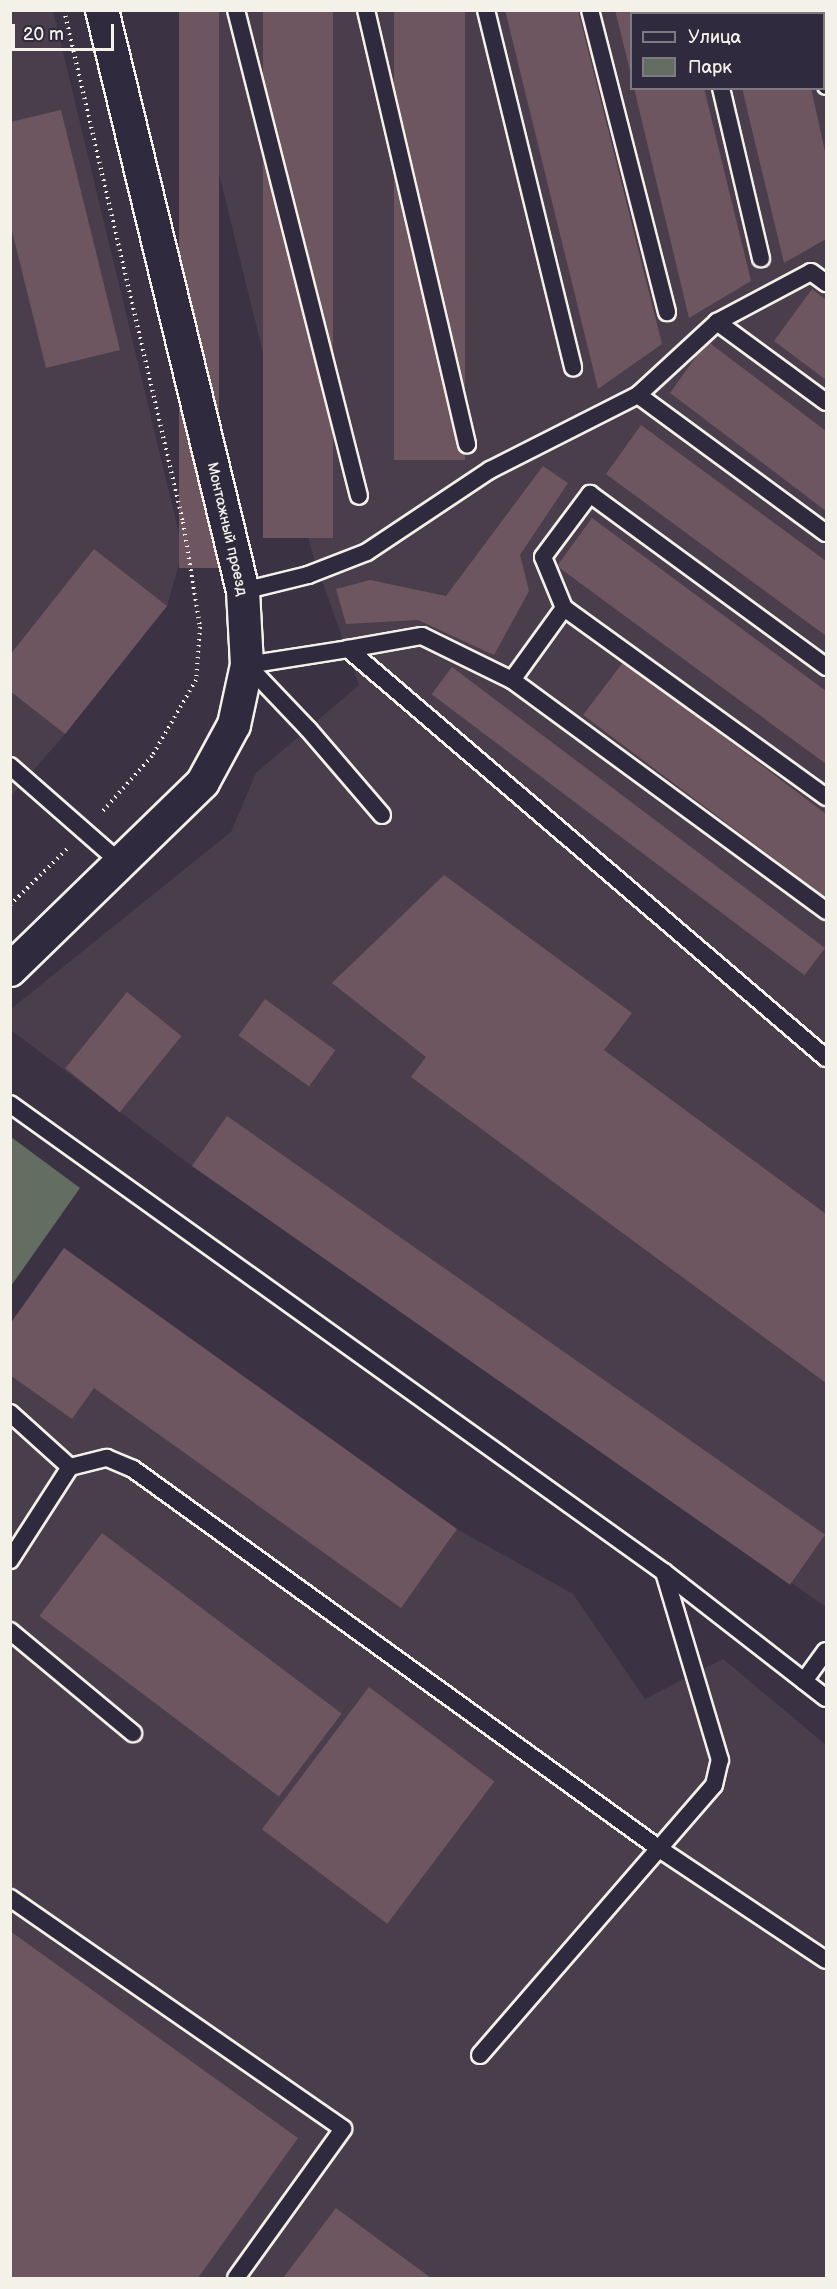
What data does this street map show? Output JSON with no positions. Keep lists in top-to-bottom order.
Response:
{
  "streets": {
    "street": ["Монтажный проезд"]
  },
  "legend": ["Улица", "Парк"],
  "scale_bar": "20 m"
}
